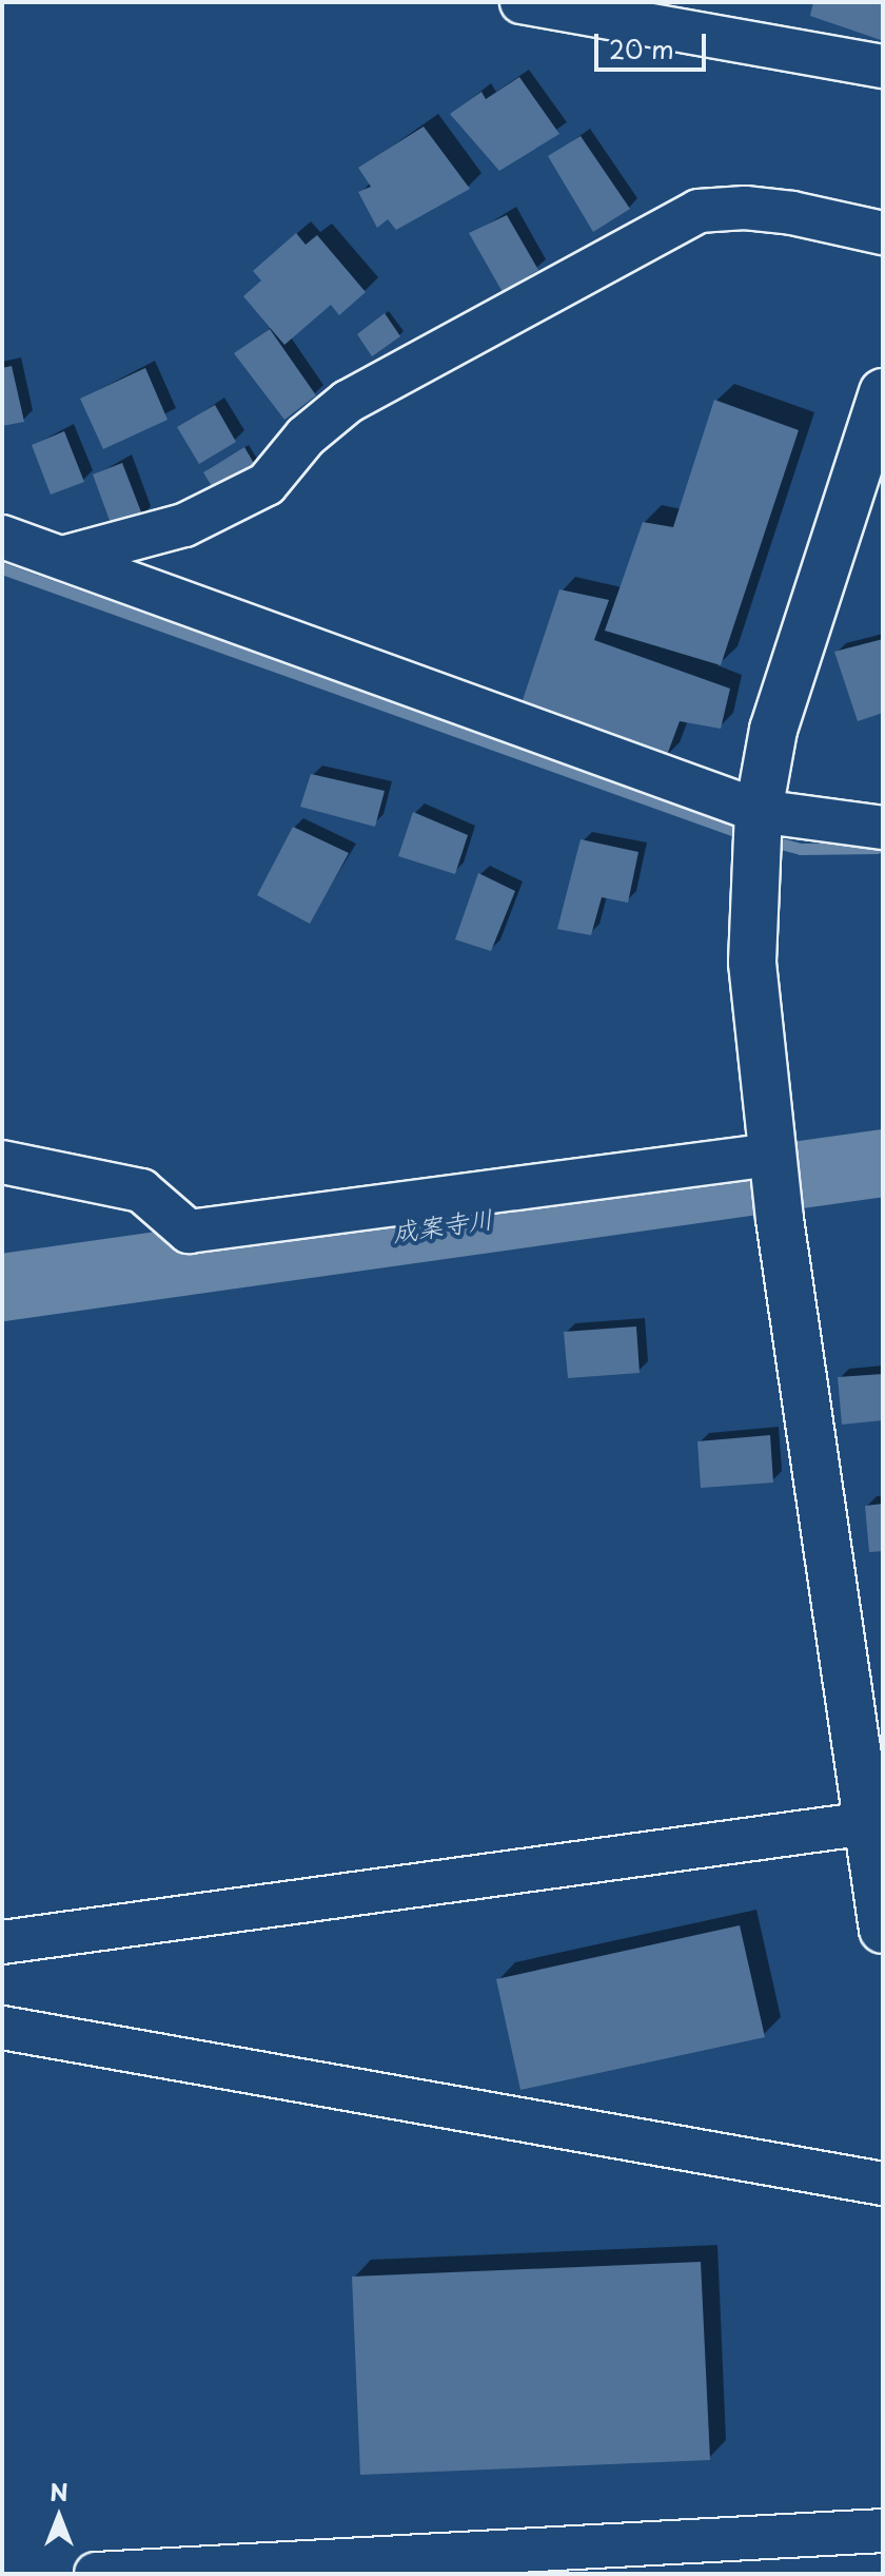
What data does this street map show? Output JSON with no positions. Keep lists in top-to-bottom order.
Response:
{
  "water": ["成案寺川"],
  "scale_bar": "20 m",
  "north": "top"
}
